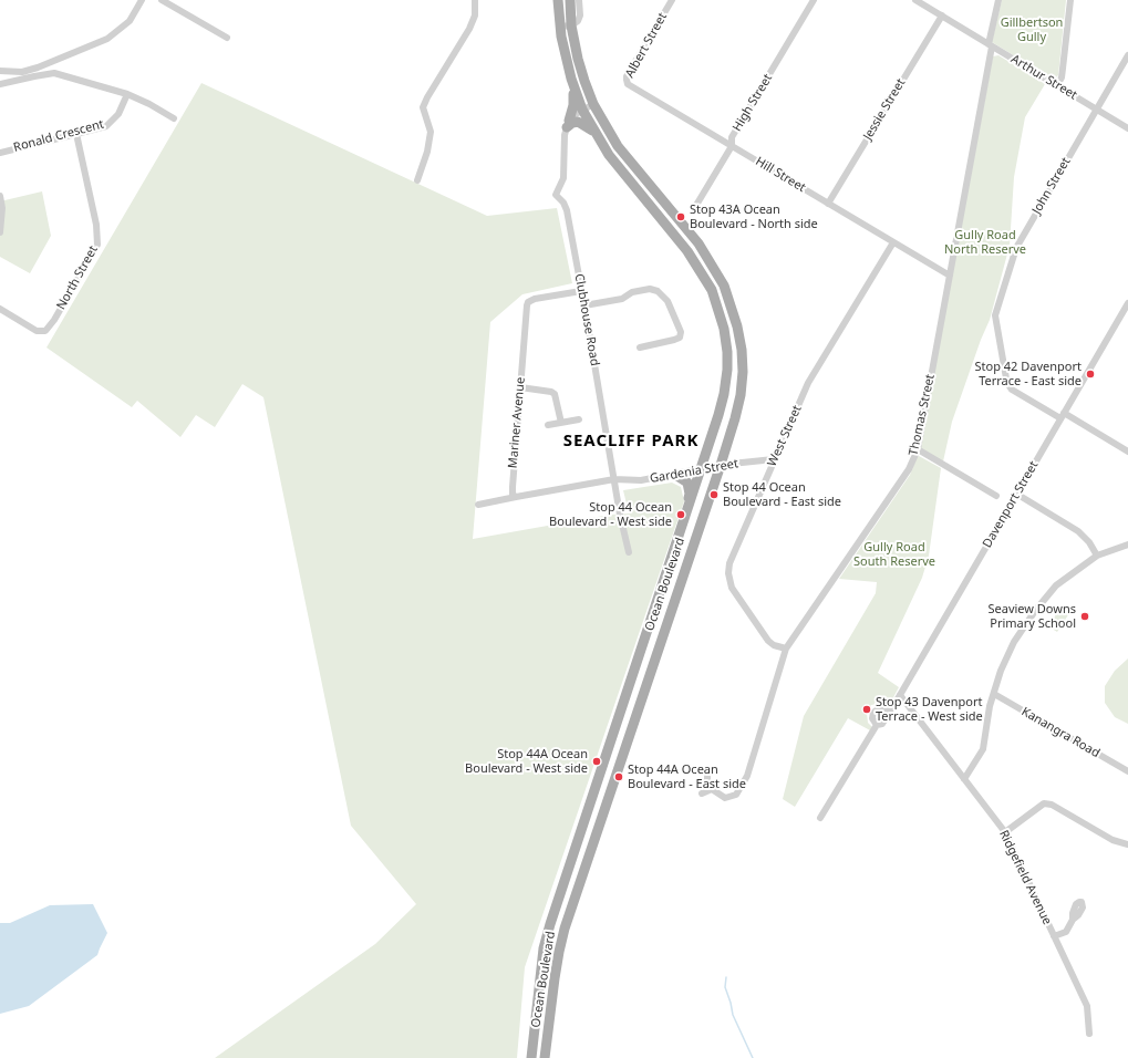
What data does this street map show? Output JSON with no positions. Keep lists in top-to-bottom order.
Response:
{
  "streets": {
    "main road": ["Ocean Boulevard"],
    "street": [
      "Albert Street",
      "Arthur Street",
      "High Street",
      "Jessie Street",
      "Ronald Crescent",
      "Hill Street",
      "John Street",
      "North Street",
      "Clubhouse Road",
      "Thomas Street",
      "Mariner Avenue",
      "West Street",
      "Gardenia Street",
      "Davenport Street",
      "Kanangra Road",
      "Ridgefield Avenue"
    ]
  },
  "crossings": [
    ["Albert Street", "Hill Street"],
    ["Arthur Street", "Jessie Street"],
    ["Arthur Street", "John Street"],
    ["Arthur Street", "Thomas Street"],
    ["High Street", "Hill Street"],
    ["Jessie Street", "Hill Street"],
    ["Ronald Crescent", "North Street"],
    ["Hill Street", "Thomas Street"],
    ["Hill Street", "West Street"],
    ["John Street", "Davenport Street"],
    ["Clubhouse Road", "Mariner Avenue"],
    ["Clubhouse Road", "Gardenia Street"],
    ["Thomas Street", "West Street"],
    ["West Street", "Gardenia Street"],
    ["Gardenia Street", "Ocean Boulevard"],
    ["Davenport Street", "Ridgefield Avenue"]
  ],
  "districts": ["SEACLIFF PARK"],
  "parks": ["Gillbertson Gully", "Gully Road North Reserve", "Gully Road South Reserve"],
  "places": [
    "Stop 43A Ocean Boulevard - North side",
    "Stop 42 Davenport Terrace - East side",
    "Stop 44 Ocean Boulevard - East side",
    "Stop 44 Ocean Boulevard - West side",
    "Seaview Downs Primary School",
    "Stop 43 Davenport Terrace - West side",
    "Stop 44A Ocean Boulevard - West side",
    "Stop 44A Ocean Boulevard - East side"
  ]
}
